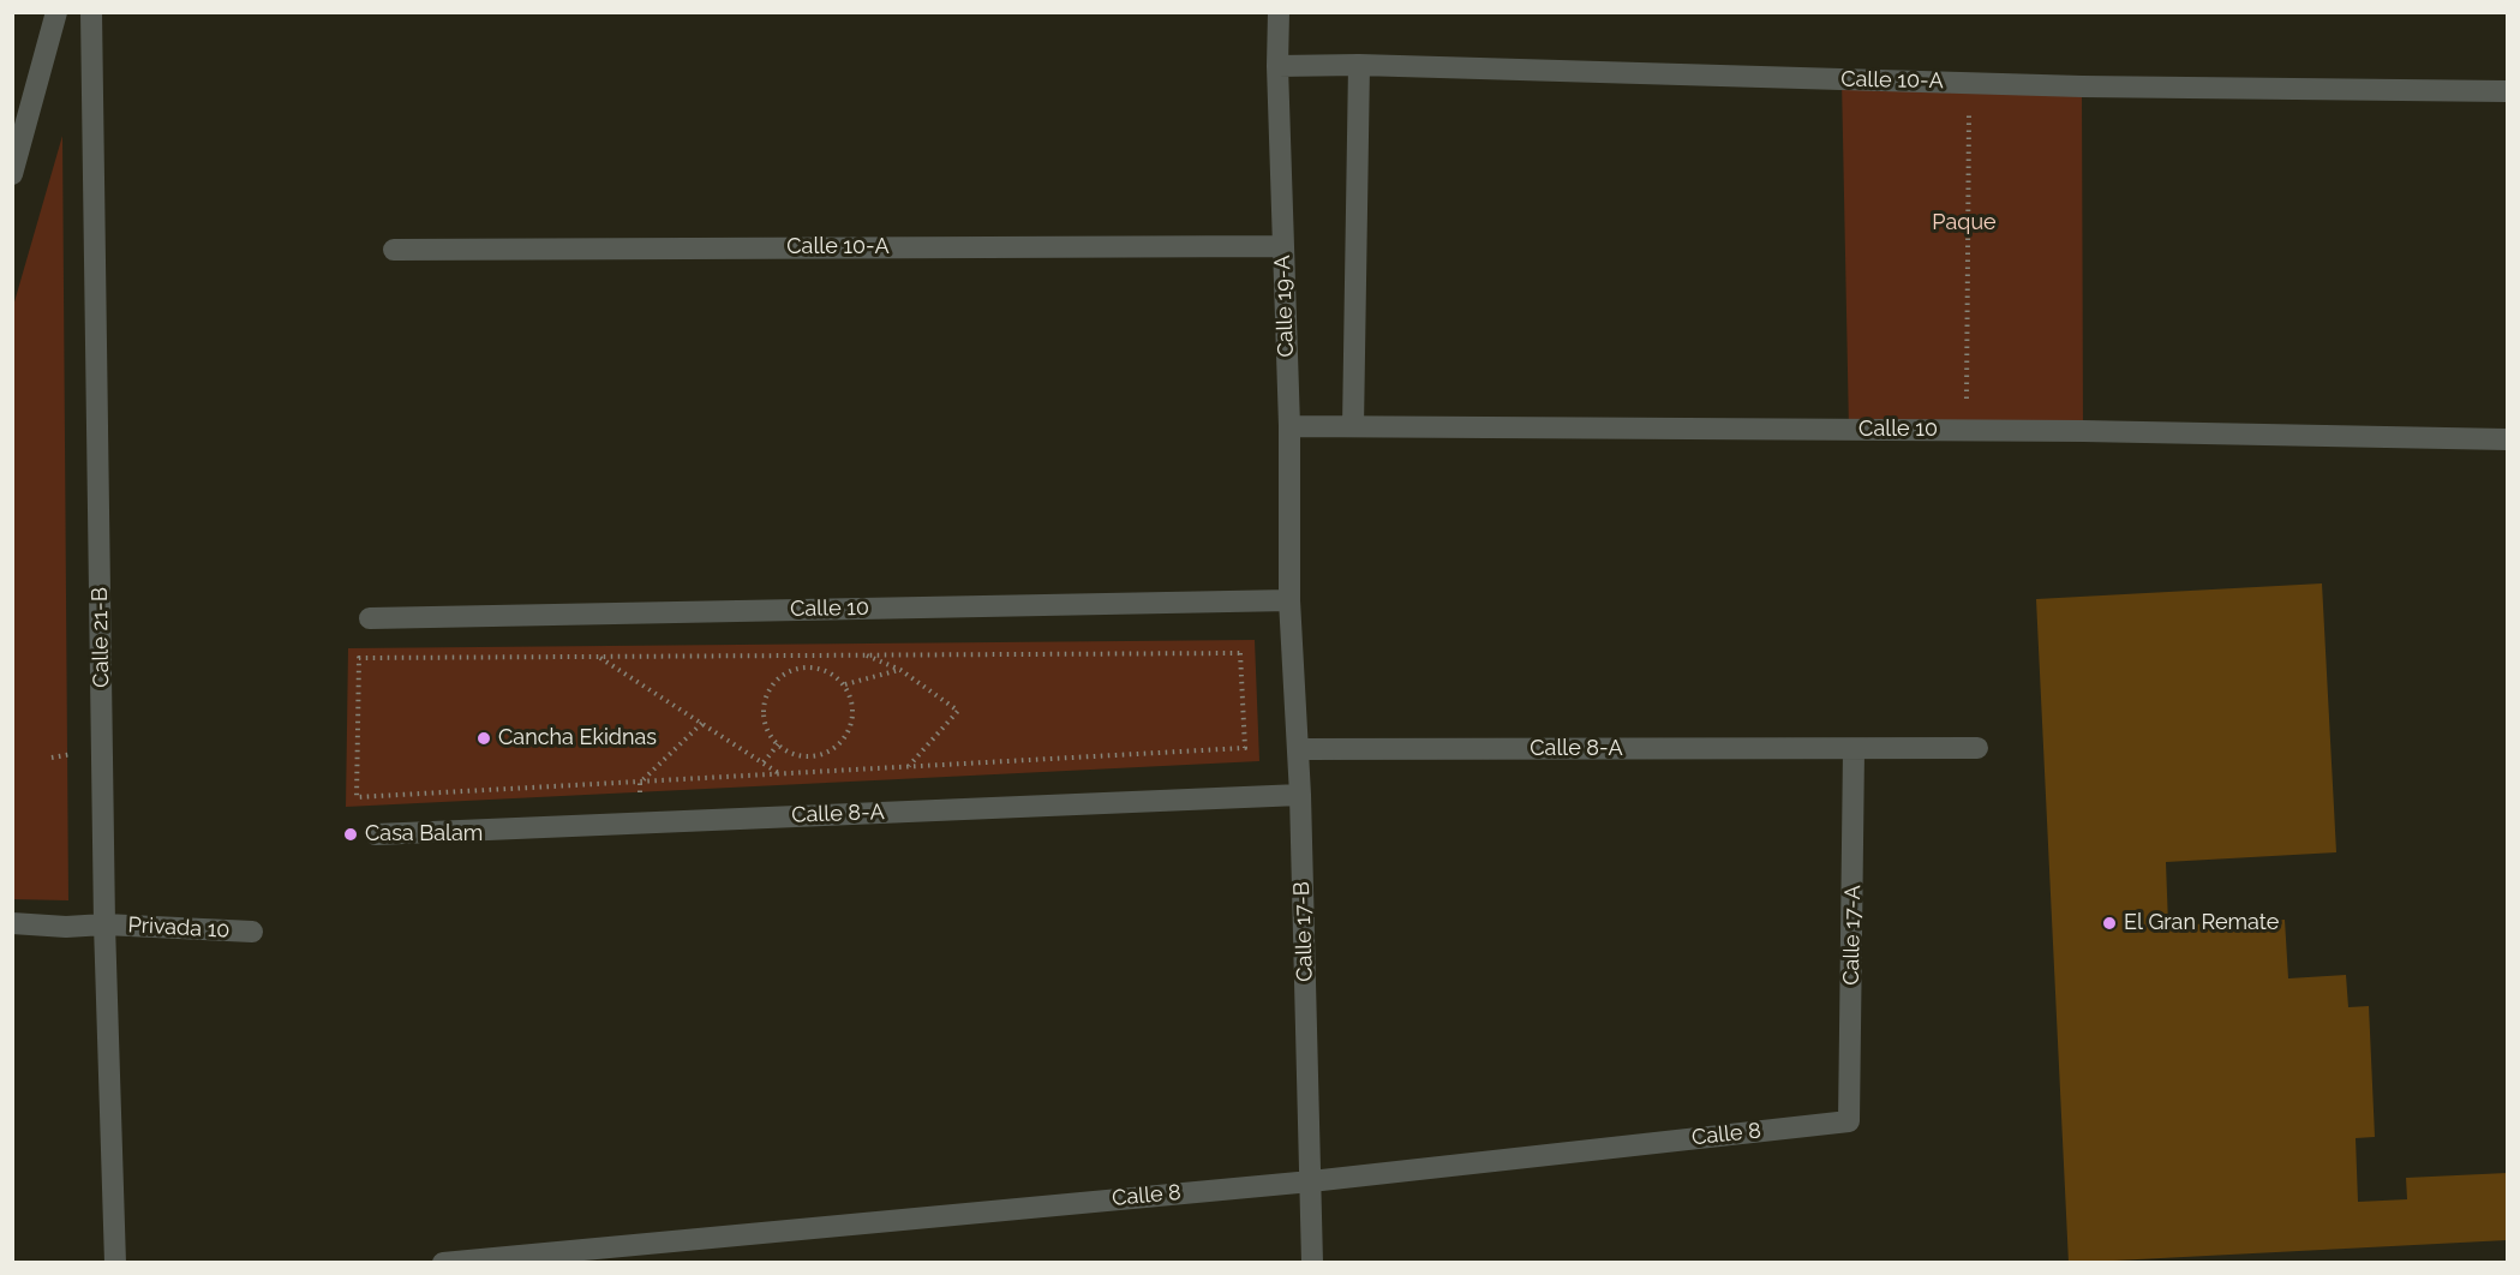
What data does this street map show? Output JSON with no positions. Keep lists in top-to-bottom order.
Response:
{
  "streets": {
    "street": [
      "Calle 10-A",
      "Calle 19-A",
      "Calle 10",
      "Calle 21-B",
      "Calle 8-A",
      "Privada 10",
      "Calle 17-B",
      "Calle 17-A",
      "Calle 8"
    ]
  },
  "crossings": [
    ["Calle 10-A", "Calle 19-A"],
    ["Calle 19-A", "Calle 10"],
    ["Calle 19-A", "Calle 17-B"],
    ["Calle 10", "Calle 17-B"],
    ["Calle 21-B", "Privada 10"],
    ["Calle 8-A", "Calle 17-B"],
    ["Calle 8-A", "Calle 17-A"],
    ["Calle 17-B", "Calle 8"],
    ["Calle 17-A", "Calle 8"]
  ],
  "parks": ["Paque"],
  "places": ["Cancha Ekidnas", "Casa Balam", "El Gran Remate"]
}
